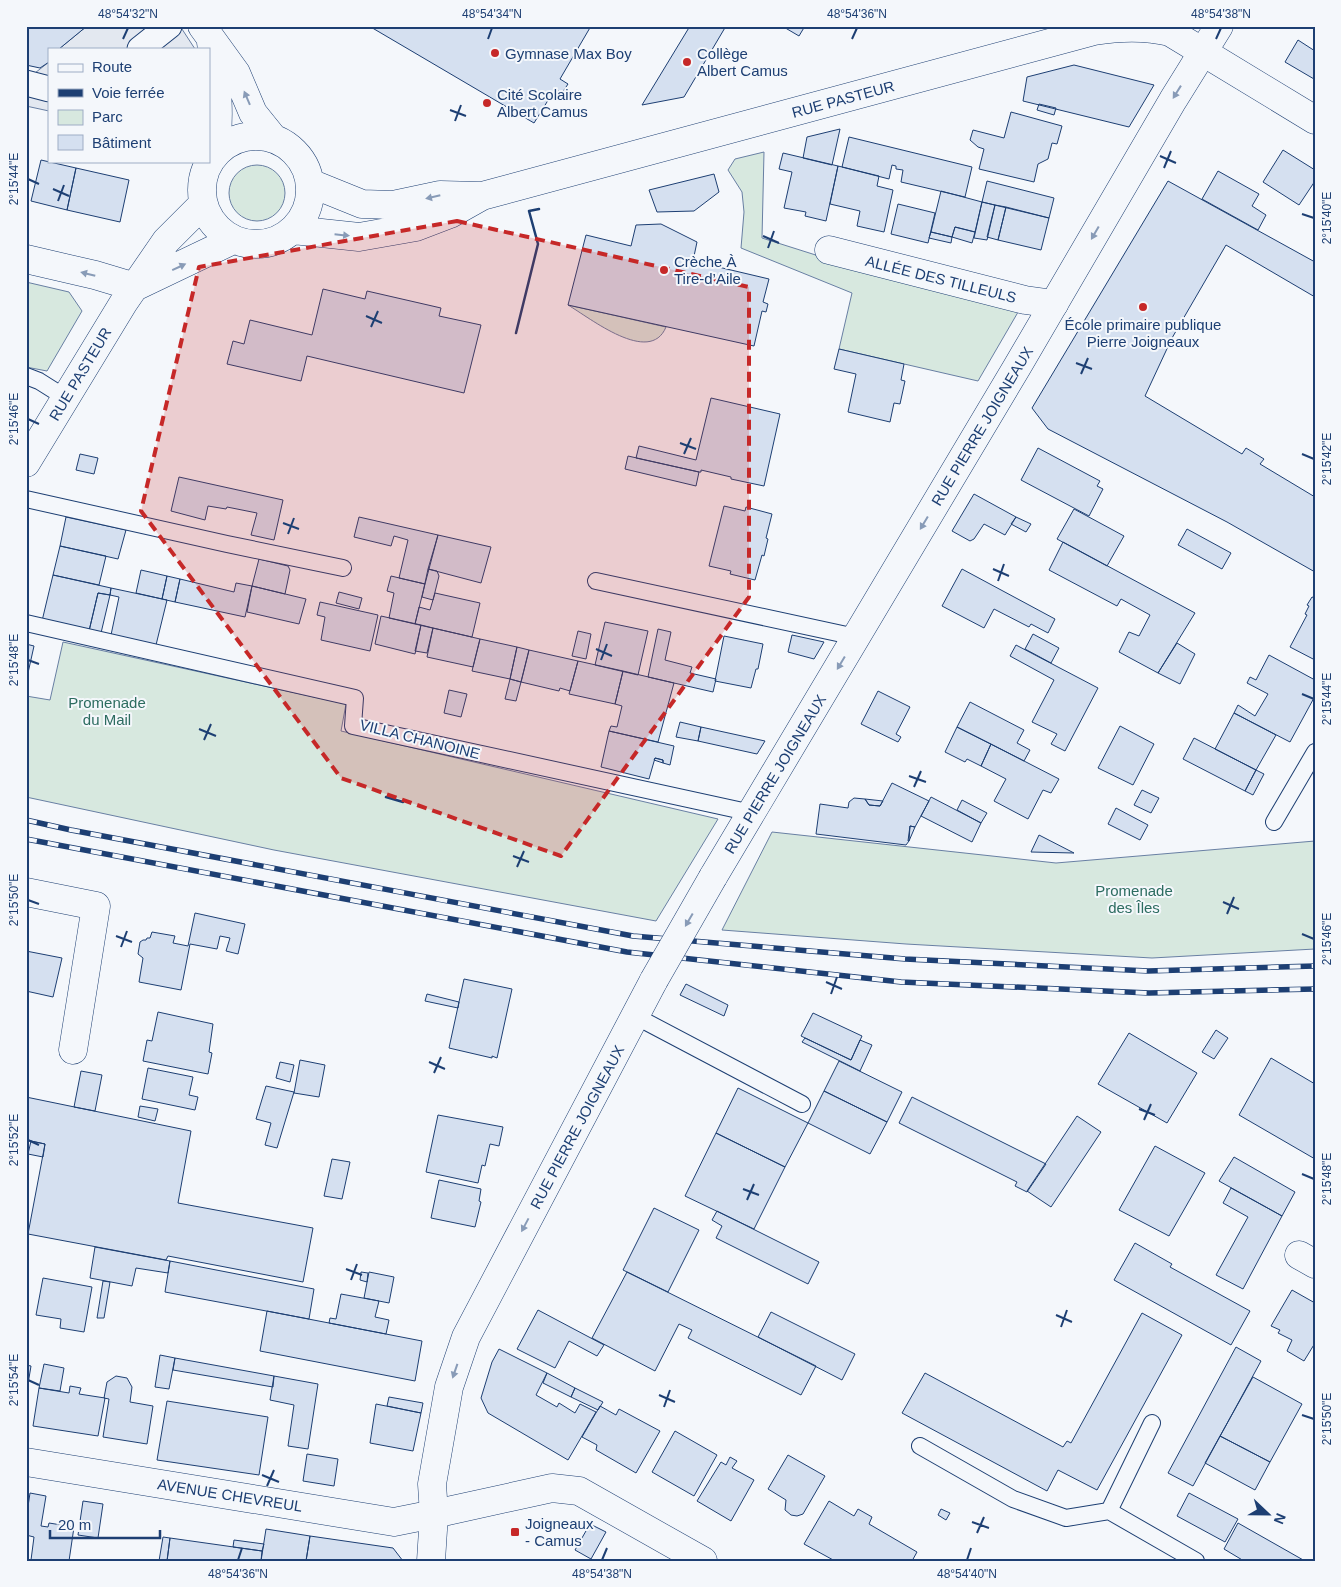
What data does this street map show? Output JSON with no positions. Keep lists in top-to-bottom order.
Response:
{
  "streets": {
    "street": [
      "RUE PASTEUR",
      "ALLÉE DES TILLEULS",
      "RUE PIERRE JOIGNEAUX",
      "AVENUE CHEVREUL"
    ],
    "lane": ["VILLA CHANOINE"]
  },
  "crossings": [
    ["RUE PASTEUR", "RUE PIERRE JOIGNEAUX"],
    ["ALLÉE DES TILLEULS", "RUE PIERRE JOIGNEAUX"],
    ["RUE PIERRE JOIGNEAUX", "VILLA CHANOINE"],
    ["RUE PIERRE JOIGNEAUX", "AVENUE CHEVREUL"]
  ],
  "one_way": ["RUE PIERRE JOIGNEAUX"],
  "parks": ["Promenade du Mail", "Promenade des Îles"],
  "places": {
    "other": [
      "Gymnase Max Boy",
      "Collège Albert Camus",
      "Cité Scolaire Albert Camus",
      "Crèche À Tire-d’Aile",
      "École primaire publique Pierre Joigneaux"
    ],
    "transit": ["Joigneaux - Camus"]
  },
  "legend": [
    "Route",
    "Voie ferrée",
    "Parc",
    "Bâtiment"
  ],
  "scale_bar": "20 m",
  "north": "right",
  "coordinates": [
    "48°54'32\"N",
    "48°54'34\"N",
    "48°54'36\"N",
    "48°54'38\"N",
    "2°15'44\"E",
    "2°15'40\"E",
    "2°15'46\"E",
    "2°15'42\"E",
    "2°15'48\"E",
    "2°15'50\"E",
    "2°15'52\"E",
    "2°15'54\"E",
    "48°54'40\"N"
  ]
}
